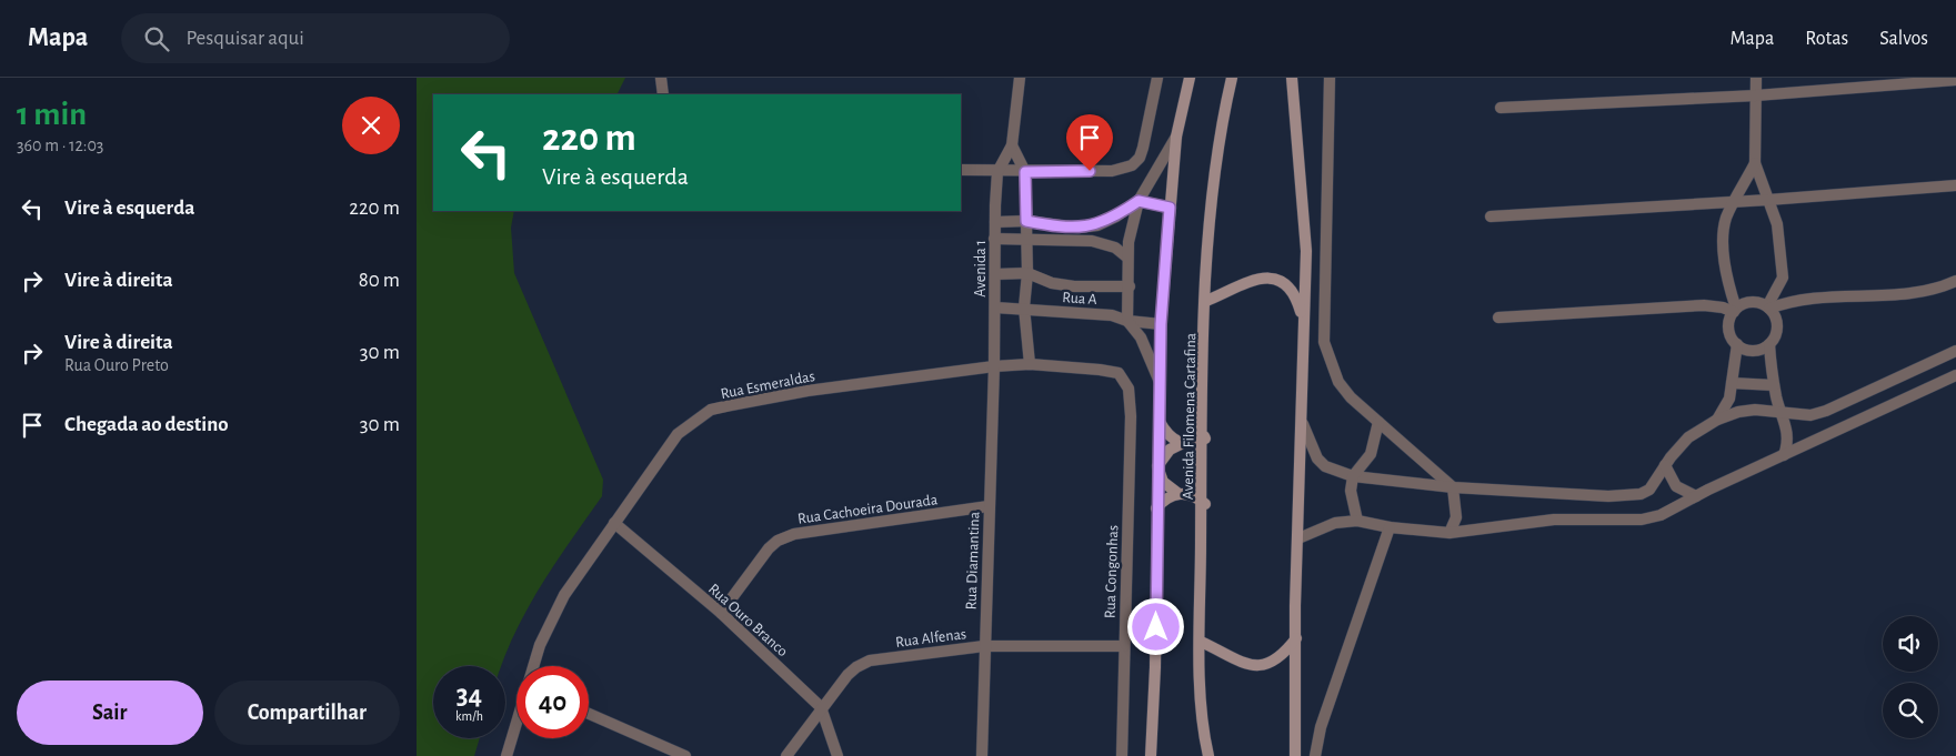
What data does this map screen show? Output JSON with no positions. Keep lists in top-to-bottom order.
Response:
{
  "streets": {
    "main road": ["Avenida Filomena Cartafina"],
    "street": [
      "Avenida 1",
      "Rua A",
      "Rua Esmeraldas",
      "Rua Cachoeira Dourada",
      "Rua Diamantina",
      "Rua Congonhas",
      "Rua Ouro Branco",
      "Rua Alfenas"
    ]
  },
  "crossings": [
    ["Avenida 1", "Rua A"],
    ["Avenida 1", "Rua Esmeraldas"],
    ["Avenida 1", "Rua Diamantina"],
    ["Rua Esmeraldas", "Rua Diamantina"],
    ["Rua Esmeraldas", "Rua Congonhas"],
    ["Rua Esmeraldas", "Rua Ouro Branco"],
    ["Rua Cachoeira Dourada", "Rua Diamantina"],
    ["Rua Cachoeira Dourada", "Rua Ouro Branco"],
    ["Rua Diamantina", "Rua Alfenas"],
    ["Rua Congonhas", "Rua Alfenas"],
    ["Rua Ouro Branco", "Rua Alfenas"]
  ],
  "page": {
    "header": "Mapa",
    "search": "Pesquisar aqui",
    "nav": ["Mapa", "Rotas", "Salvos"],
    "heading": ["1 min", "360 m · 12:03"],
    "turn": ["220 m", "Vire à esquerda"],
    "list": [
      {
        "name": "Vire à esquerda",
        "value": "220 m"
      },
      {
        "name": "Vire à direita",
        "value": "80 m"
      },
      {
        "name": "Vire à direita",
        "note": "Rua Ouro Preto",
        "value": "30 m"
      },
      {
        "name": "Chegada ao destino",
        "value": "30 m"
      }
    ],
    "speed": "34 km/h",
    "limit": "40",
    "buttons": ["Sair", "Compartilhar"]
  }
}
